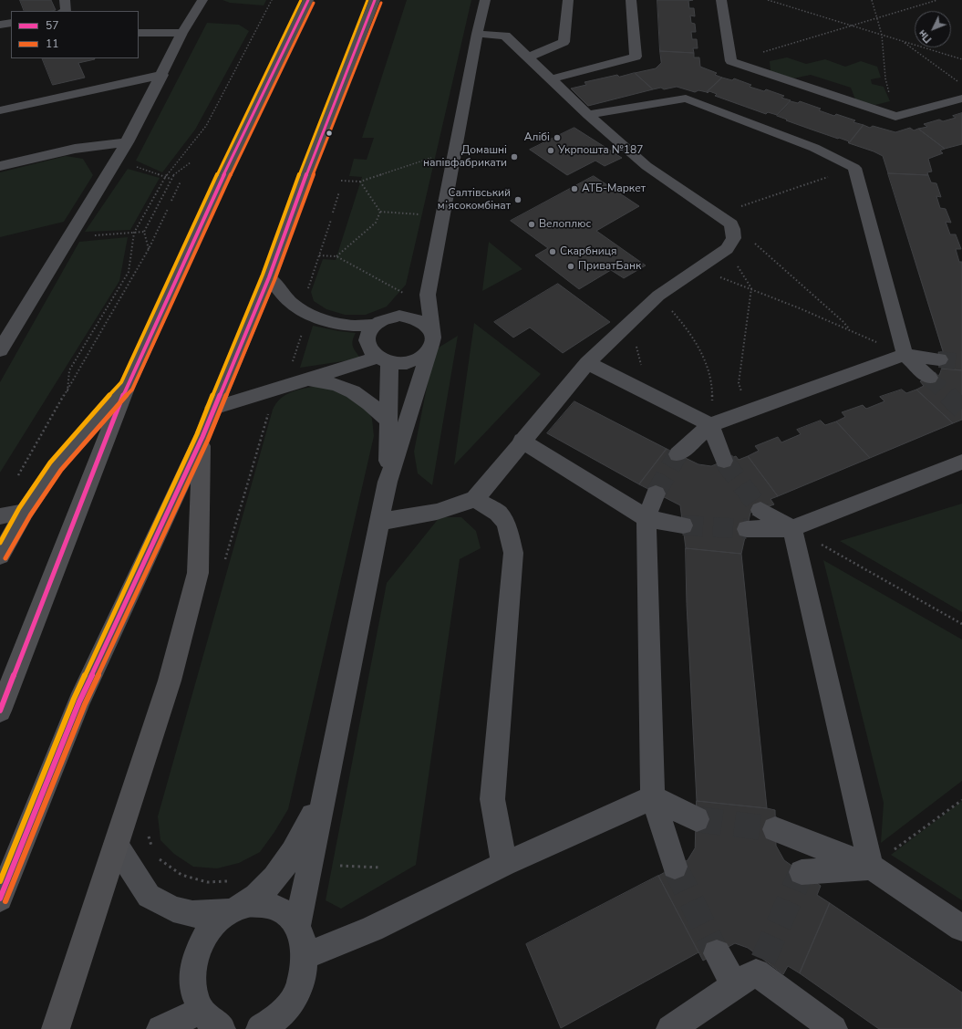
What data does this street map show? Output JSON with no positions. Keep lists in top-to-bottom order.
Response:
{
  "places": [
    "Алібі",
    "Укрпошта №187",
    "Домашні напівфабрикати",
    "АТБ-Маркет",
    "Салтівський мʼясокомбінат",
    "Велоплюс",
    "Скарбниця",
    "ПриватБанк"
  ],
  "lines": ["transit line 57", "transit line 11"],
  "legend": ["57", "11"],
  "north": "bottom left"
}
